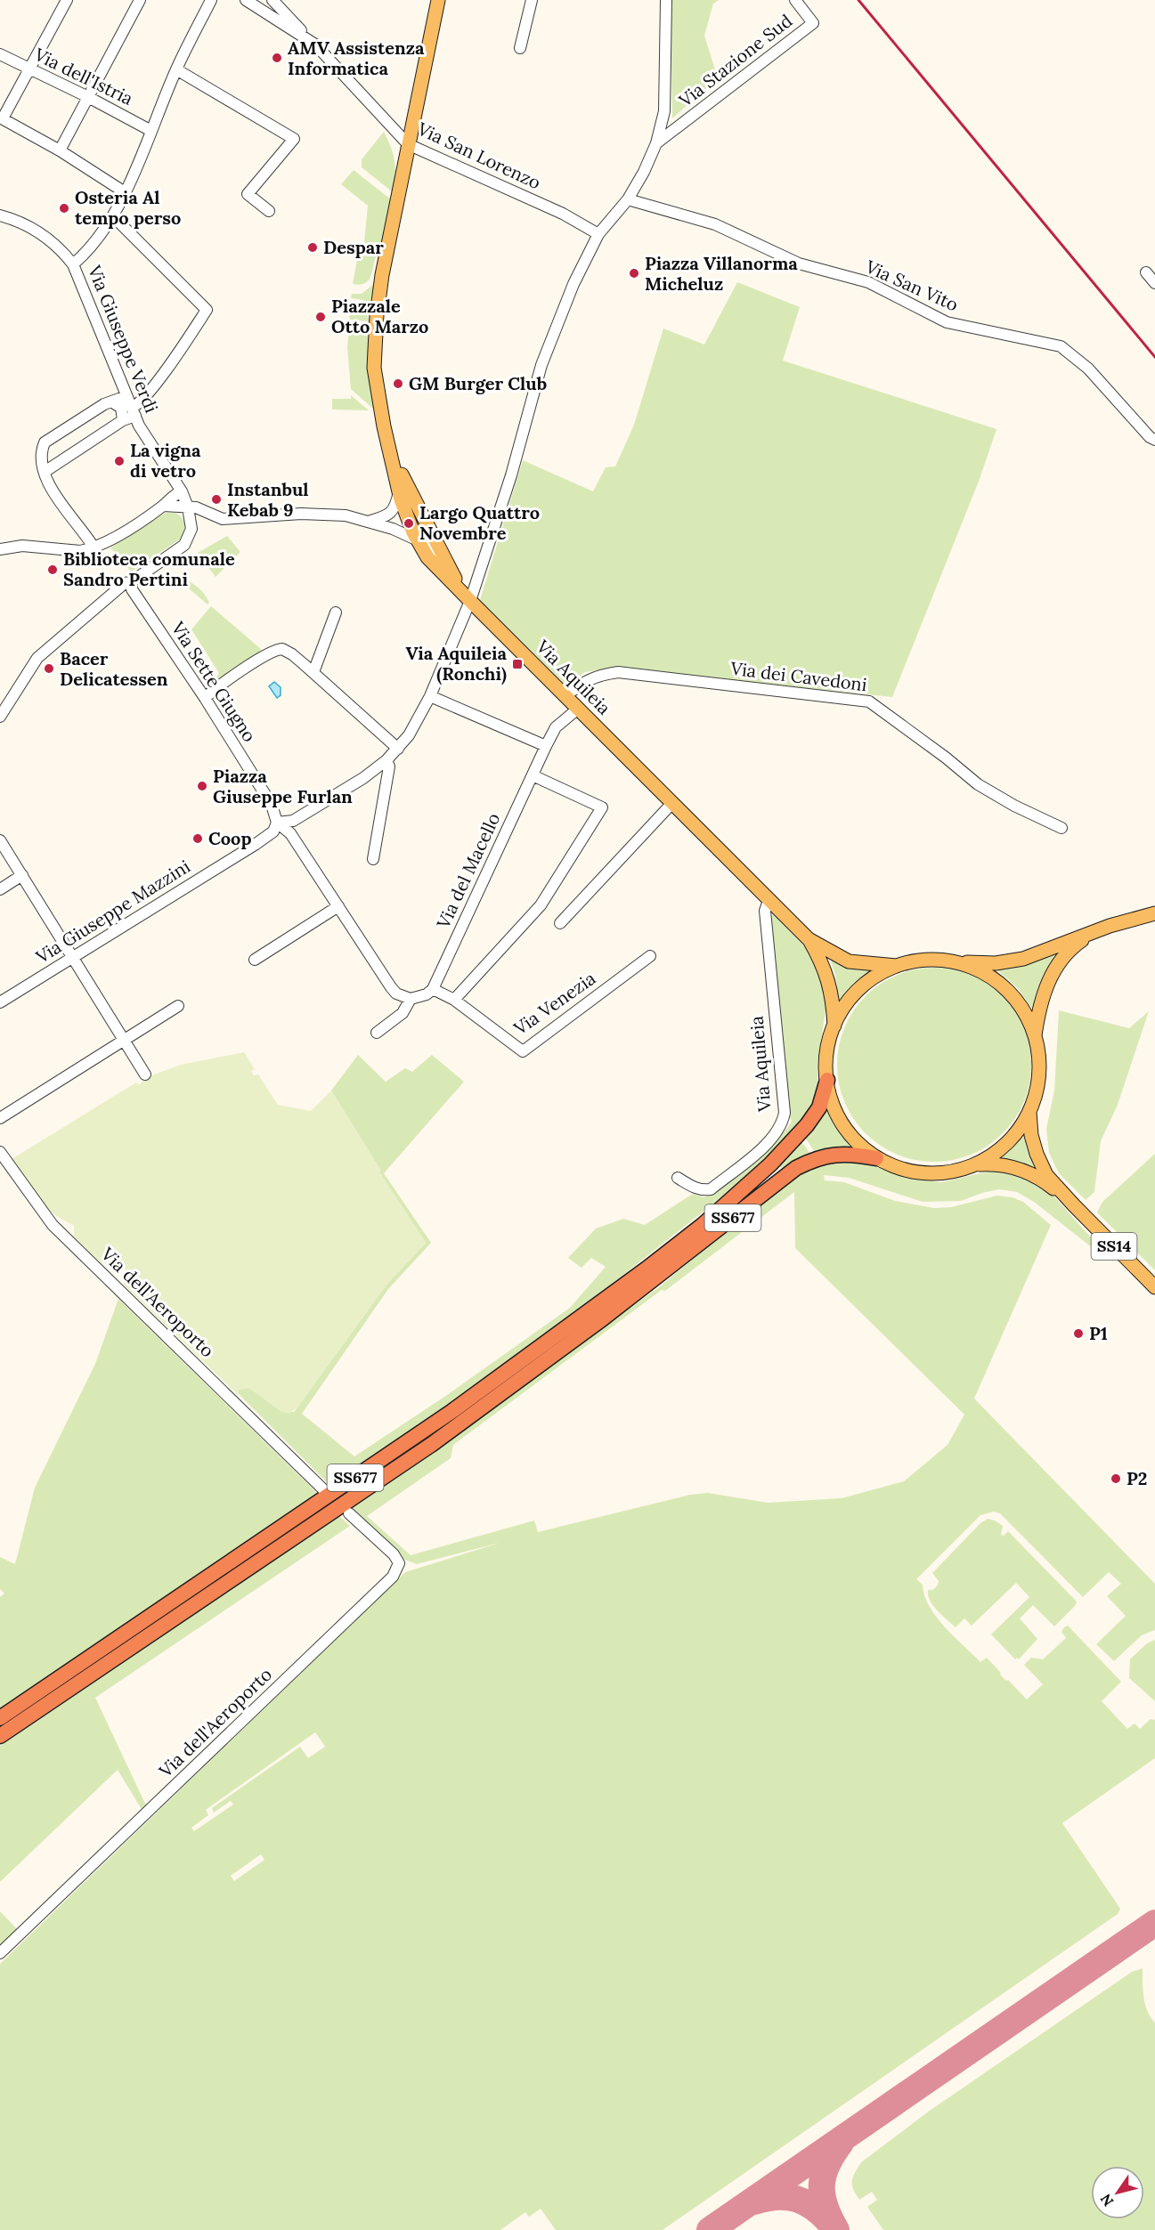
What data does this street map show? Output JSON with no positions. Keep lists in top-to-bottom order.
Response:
{
  "streets": {
    "highway": ["SS677"],
    "main road": ["Via Aquileia", "SS14"],
    "street": [
      "Via Stazione Sud",
      "Via dell'Istria",
      "Via San Lorenzo",
      "Via San Vito",
      "Via Giuseppe Verdi",
      "Via dei Cavedoni",
      "Via Sette Giugno",
      "Via del Macello",
      "Via Giuseppe Mazzini",
      "Via Venezia",
      "Via dell'Aeroporto"
    ]
  },
  "crossings": [
    ["Via dell'Istria", "Via Giuseppe Verdi"],
    ["Via Giuseppe Verdi", "Via Sette Giugno"],
    ["Via dei Cavedoni", "Via Aquileia"],
    ["Via Aquileia", "Via del Macello"],
    ["Via Aquileia", "SS14"],
    ["Via Sette Giugno", "Via Giuseppe Mazzini"],
    ["Via del Macello", "Via Venezia"],
    ["SS677", "SS14"]
  ],
  "places": {
    "other": [
      "AMV Assistenza Informatica",
      "Osteria Al tempo perso",
      "Despar",
      "Piazza Villanorma Micheluz",
      "Piazzale Otto Marzo",
      "GM Burger Club",
      "La vigna di vetro",
      "Instanbul Kebab 9",
      "Largo Quattro Novembre",
      "Biblioteca comunale Sandro Pertini",
      "Bacer Delicatessen",
      "Piazza Giuseppe Furlan",
      "Coop",
      "P1",
      "P2"
    ],
    "transit": ["Via Aquileia (Ronchi)"]
  },
  "north": "bottom left"
}
